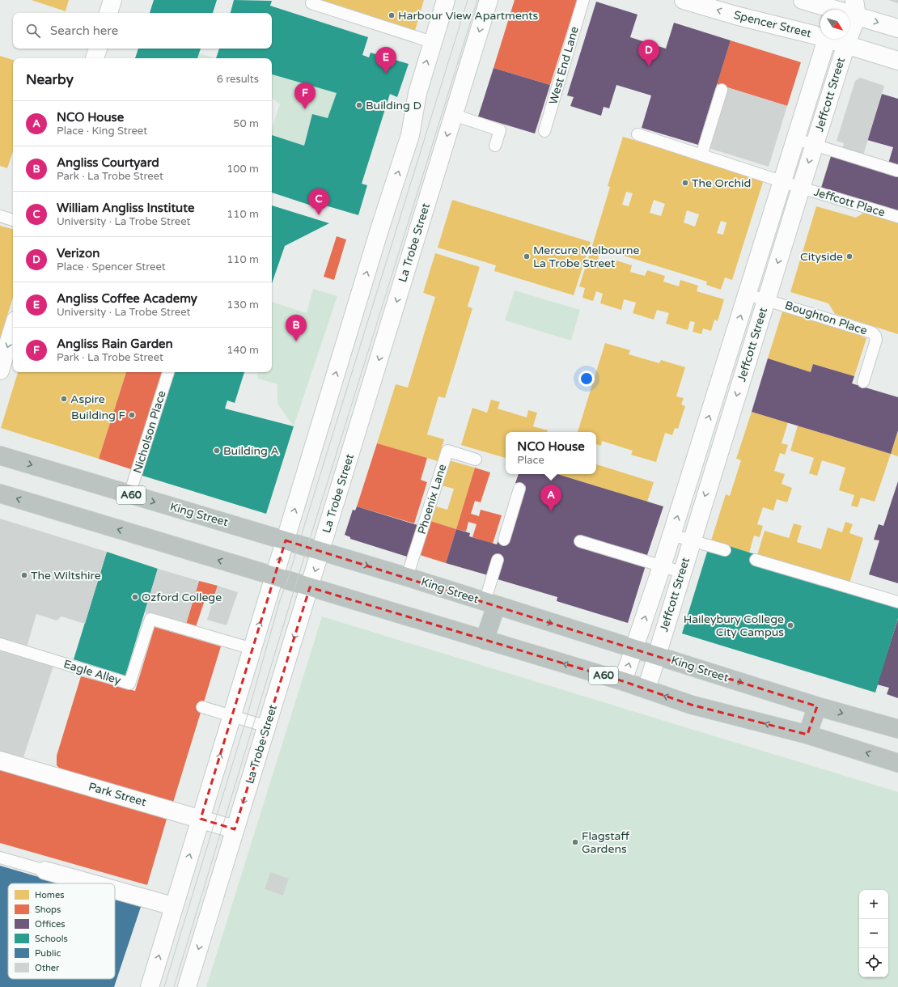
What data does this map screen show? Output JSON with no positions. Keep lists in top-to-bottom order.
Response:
{
  "streets": {
    "highway": ["A60", "King Street"],
    "street": [
      "Spencer Street",
      "Jeffcott Street",
      "La Trobe Street",
      "Park Street"
    ],
    "lane": [
      "West End Lane",
      "Jeffcott Place",
      "Boughton Place",
      "Nicholson Place",
      "Phoenix Lane",
      "Eagle Alley"
    ]
  },
  "crossings": [
    ["Spencer Street", "Jeffcott Street"],
    ["Jeffcott Street", "Jeffcott Place"],
    ["Jeffcott Street", "Boughton Place"],
    ["Jeffcott Street", "A60"],
    ["Jeffcott Street", "King Street"],
    ["La Trobe Street", "A60"],
    ["La Trobe Street", "King Street"],
    ["La Trobe Street", "Park Street"],
    ["Nicholson Place", "King Street"],
    ["Phoenix Lane", "King Street"]
  ],
  "one_way": ["Spencer Street"],
  "places": [
    "Harbour View Apartments",
    "Building D",
    "The Orchid",
    "Mercure Melbourne La Trobe Street",
    "Cityside",
    "Aspire",
    "Building F",
    "Building A",
    "The Wiltshire",
    "Ozford College",
    "Haileybury College City Campus",
    "Flagstaff Gardens"
  ],
  "legend": [
    "Homes",
    "Shops",
    "Offices",
    "Schools",
    "Public",
    "Other"
  ],
  "north": "bottom right",
  "page": {
    "search": "Search here",
    "pins": [
      "D",
      "E",
      "F",
      "C",
      "B",
      "A"
    ],
    "heading": ["Nearby", "6 results"],
    "list": [
      {
        "mark": "A",
        "name": "NCO House",
        "note": "Place · King Street",
        "value": "50 m"
      },
      {
        "mark": "B",
        "name": "Angliss Courtyard",
        "note": "Park · La Trobe Street",
        "value": "100 m"
      },
      {
        "mark": "C",
        "name": "William Angliss Institute",
        "note": "University · La Trobe Street",
        "value": "110 m"
      },
      {
        "mark": "D",
        "name": "Verizon",
        "note": "Place · Spencer Street",
        "value": "110 m"
      },
      {
        "mark": "E",
        "name": "Angliss Coffee Academy",
        "note": "University · La Trobe Street",
        "value": "130 m"
      },
      {
        "mark": "F",
        "name": "Angliss Rain Garden",
        "note": "Park · La Trobe Street",
        "value": "140 m"
      }
    ],
    "popup": ["NCO House", "Place"],
    "map_buttons": ["+", "−"]
  }
}
